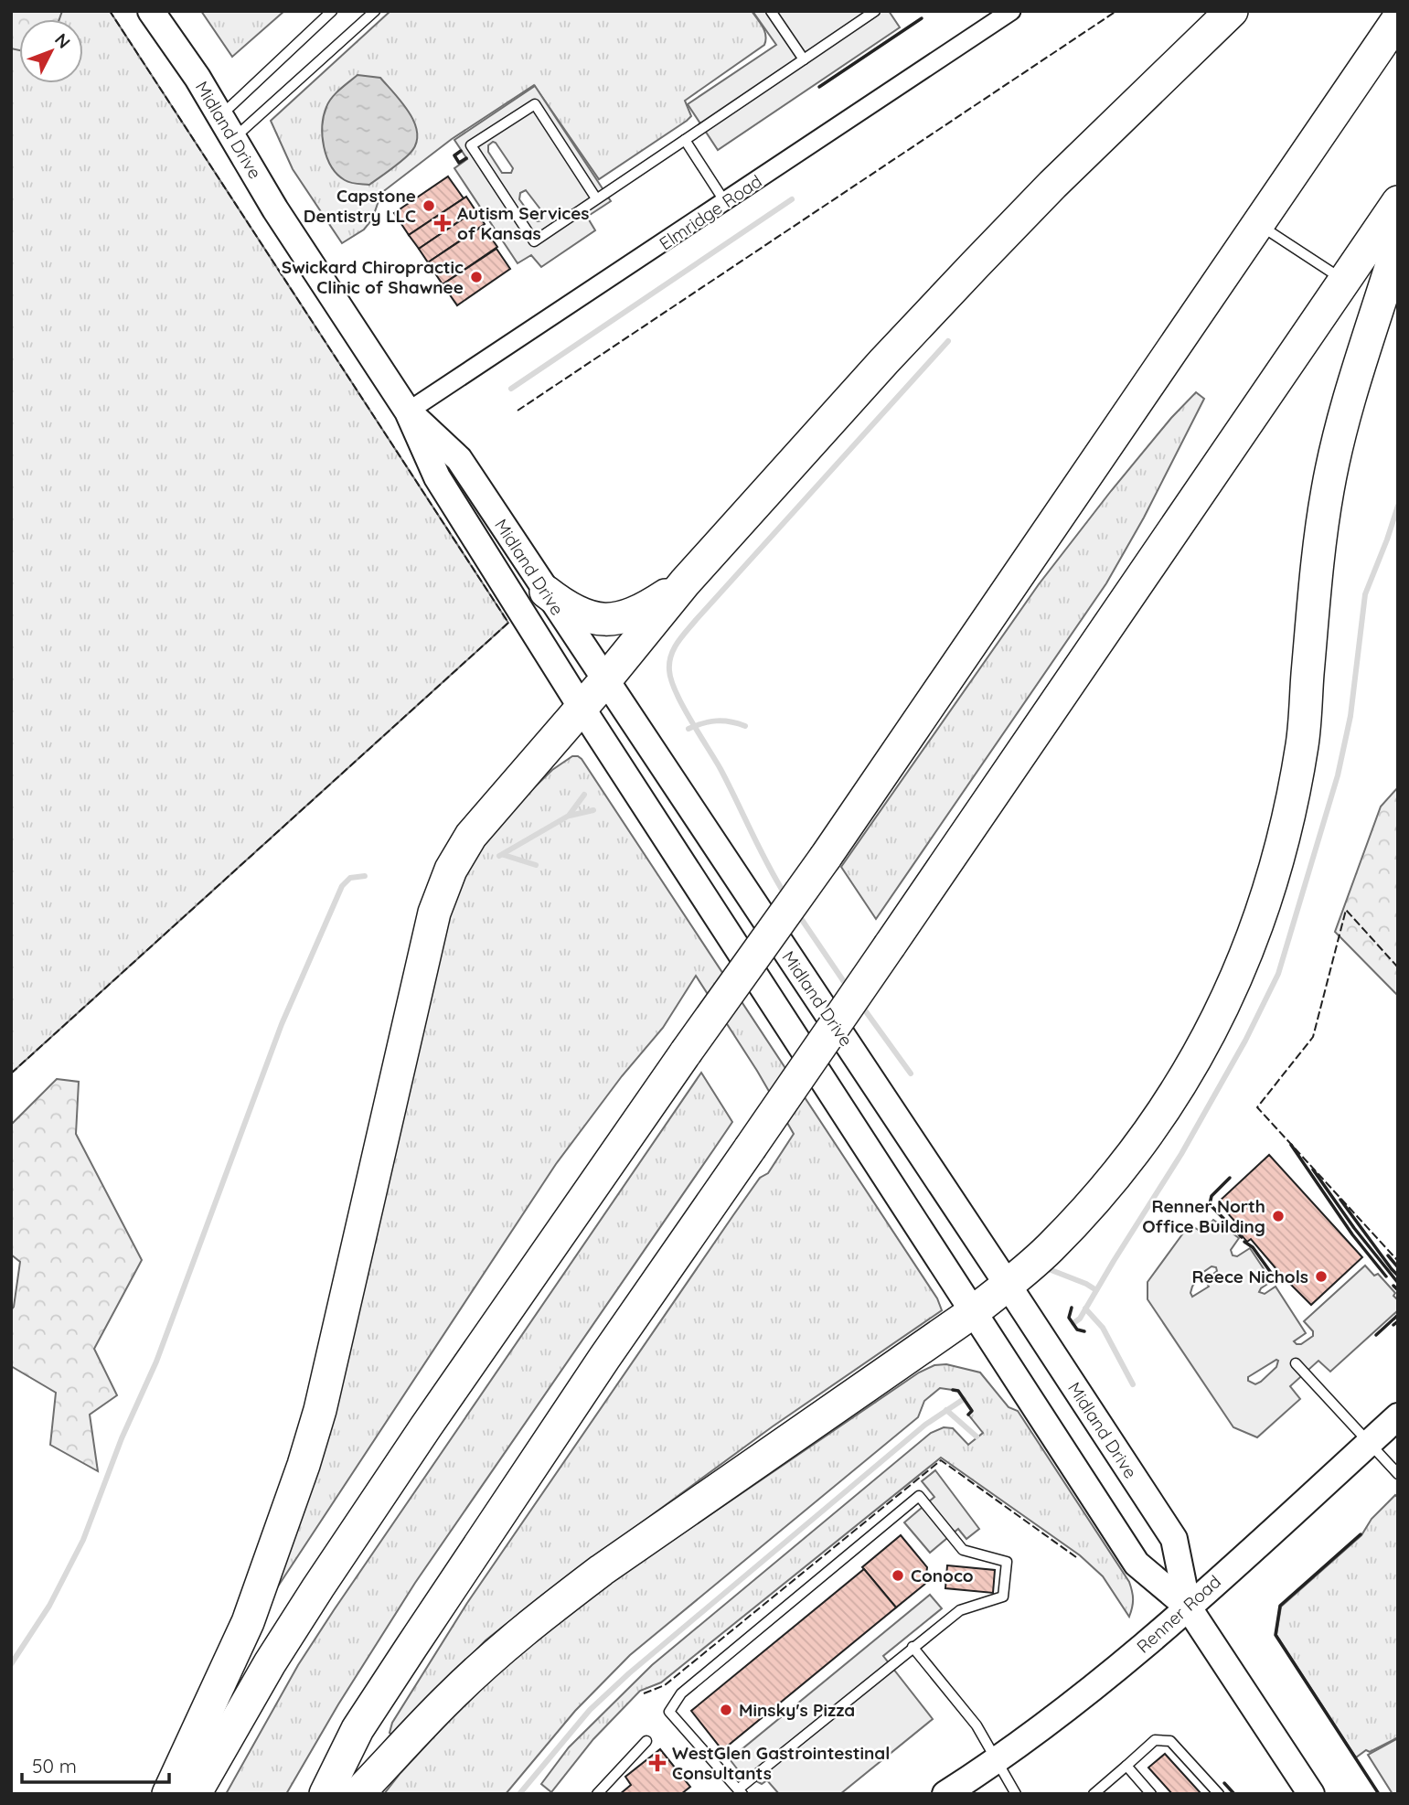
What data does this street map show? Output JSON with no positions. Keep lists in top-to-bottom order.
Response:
{
  "streets": {
    "main road": ["Midland Drive", "Renner Road"],
    "street": ["Elmridge Road"]
  },
  "crossings": [
    ["Midland Drive", "Elmridge Road"],
    ["Midland Drive", "Renner Road"]
  ],
  "places": {
    "other": [
      "Capstone Dentistry LLC",
      "Swickard Chiropractic Clinic of Shawnee",
      "Renner North Office Building",
      "Reece Nichols",
      "Conoco",
      "Minsky's Pizza"
    ],
    "health": ["Autism Services of Kansas", "WestGlen Gastrointestinal Consultants"]
  },
  "scale_bar": "50 m",
  "north": "top right"
}
